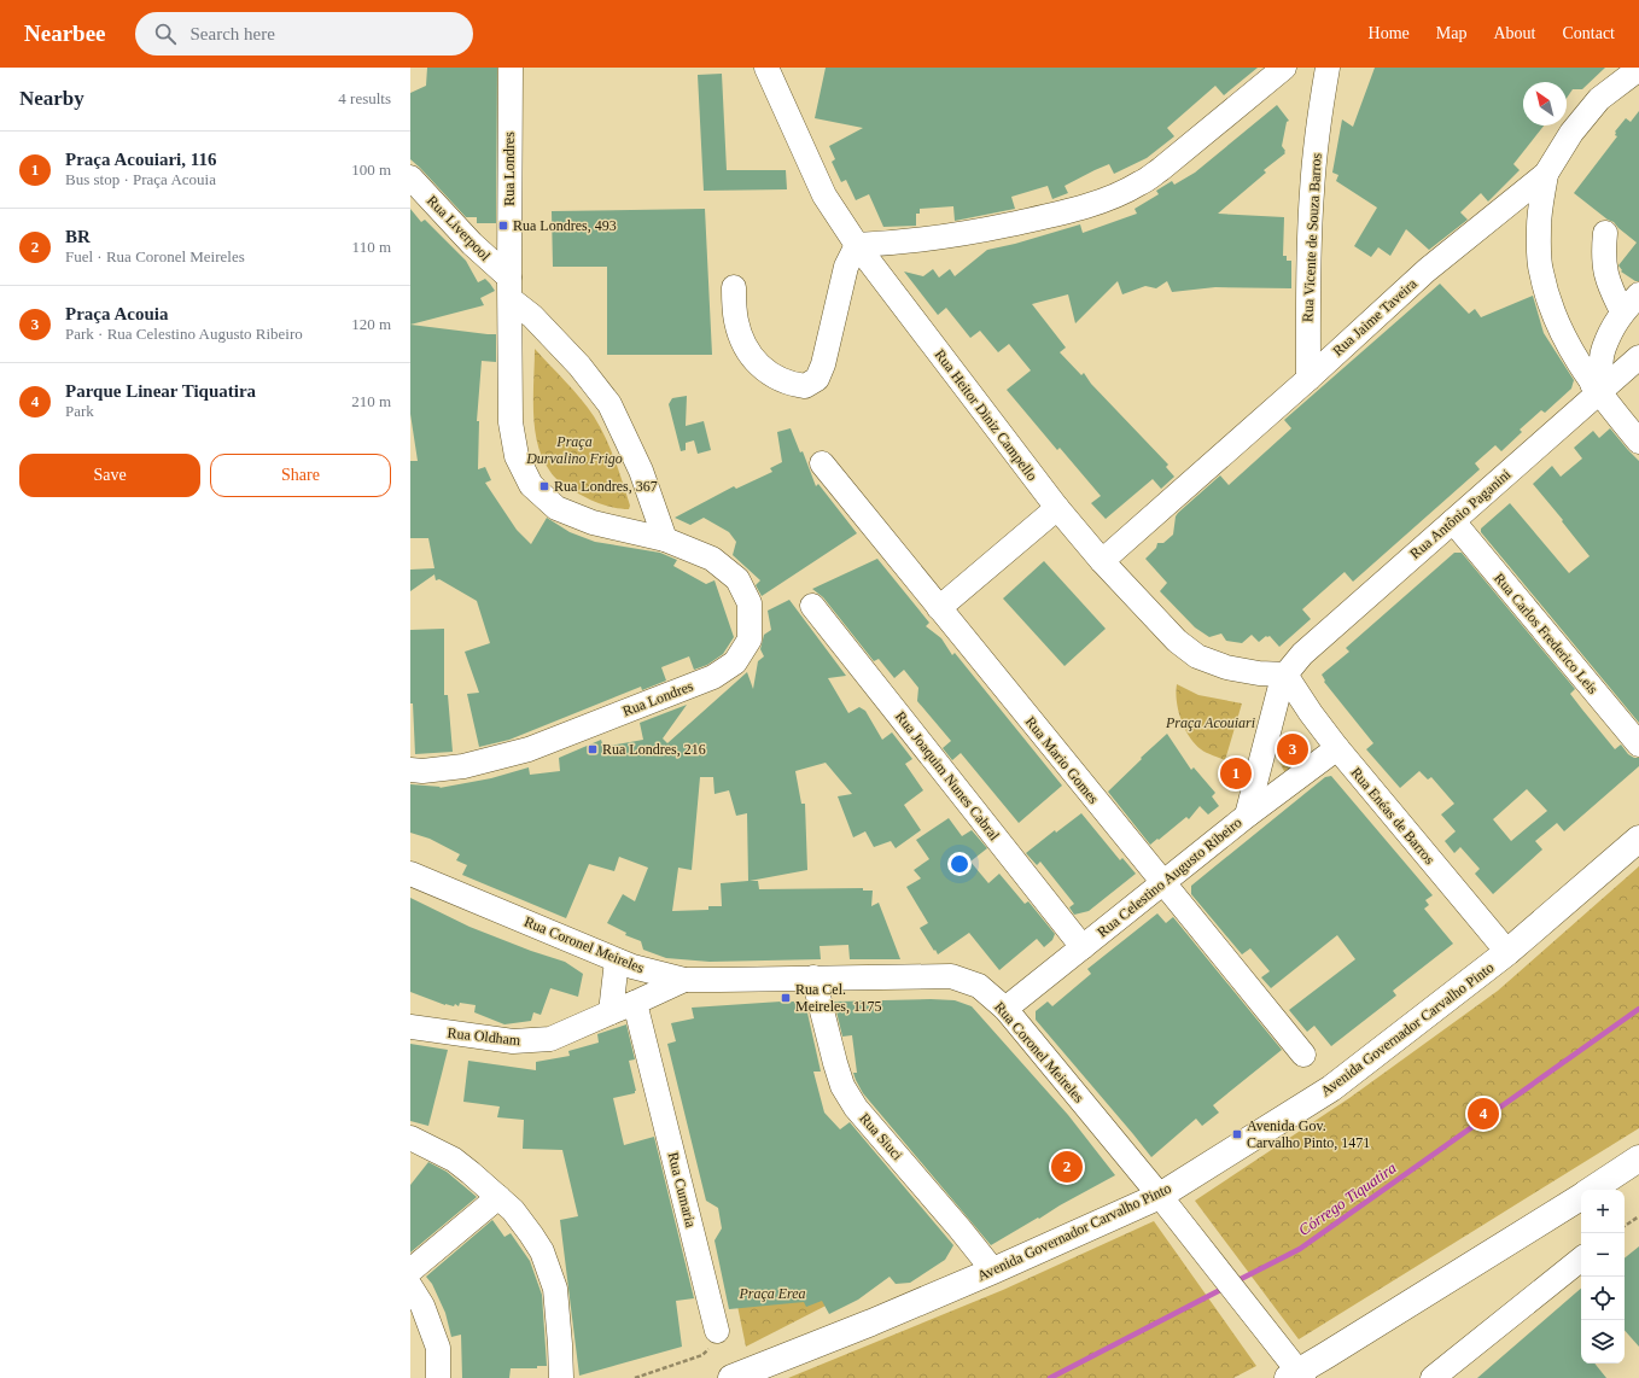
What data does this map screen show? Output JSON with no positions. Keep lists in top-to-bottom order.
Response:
{
  "streets": {
    "main road": ["Avenida Governador Carvalho Pinto"],
    "street": [
      "Rua Londres",
      "Rua Liverpool",
      "Rua Vicente de Souza Barros",
      "Rua Jaime Taveira",
      "Rua Heitor Diniz Campello",
      "Rua Antônio Paganini",
      "Rua Carlos Frederico Leis",
      "Rua Mario Gomes",
      "Rua Joaquim Nunes Cabral",
      "Rua Enéas de Barros",
      "Rua Celestino Augusto Ribeiro",
      "Rua Coronel Meireles",
      "Rua Oldham",
      "Rua Siuci",
      "Rua Cumaria"
    ]
  },
  "crossings": [
    ["Rua Londres", "Rua Liverpool"],
    ["Rua Vicente de Souza Barros", "Rua Jaime Taveira"],
    ["Rua Jaime Taveira", "Rua Heitor Diniz Campello"],
    ["Rua Heitor Diniz Campello", "Rua Antônio Paganini"],
    ["Rua Heitor Diniz Campello", "Rua Enéas de Barros"],
    ["Rua Antônio Paganini", "Rua Carlos Frederico Leis"],
    ["Rua Antônio Paganini", "Rua Enéas de Barros"],
    ["Rua Antônio Paganini", "Rua Celestino Augusto Ribeiro"],
    ["Rua Mario Gomes", "Rua Celestino Augusto Ribeiro"],
    ["Rua Joaquim Nunes Cabral", "Rua Celestino Augusto Ribeiro"],
    ["Rua Enéas de Barros", "Rua Celestino Augusto Ribeiro"],
    ["Rua Enéas de Barros", "Avenida Governador Carvalho Pinto"],
    ["Rua Celestino Augusto Ribeiro", "Rua Coronel Meireles"],
    ["Rua Coronel Meireles", "Avenida Governador Carvalho Pinto"],
    ["Rua Coronel Meireles", "Rua Oldham"],
    ["Rua Coronel Meireles", "Rua Siuci"],
    ["Avenida Governador Carvalho Pinto", "Rua Siuci"],
    ["Rua Oldham", "Rua Cumaria"]
  ],
  "water": ["Córrego Tiquatira"],
  "parks": ["Praça Durvalino Frigo", "Praça Acouiari", "Praça Erea"],
  "places": {
    "transit": [
      "Rua Londres, 493",
      "Rua Londres, 367",
      "Rua Londres, 216",
      "Rua Cel. Meireles, 1175",
      "Avenida Gov. Carvalho Pinto, 1471"
    ]
  },
  "north": "top left",
  "page": {
    "header": "Nearbee",
    "search": "Search here",
    "nav": [
      "Home",
      "Map",
      "About",
      "Contact"
    ],
    "heading": ["Nearby", "4 results"],
    "list": [
      {
        "mark": "1",
        "name": "Praça Acouiari, 116",
        "note": "Bus stop · Praça Acouia",
        "value": "100 m"
      },
      {
        "mark": "2",
        "name": "BR",
        "note": "Fuel · Rua Coronel Meireles",
        "value": "110 m"
      },
      {
        "mark": "3",
        "name": "Praça Acouia",
        "note": "Park · Rua Celestino Augusto Ribeiro",
        "value": "120 m"
      },
      {
        "mark": "4",
        "name": "Parque Linear Tiquatira",
        "note": "Park",
        "value": "210 m"
      }
    ],
    "buttons": ["Save", "Share"],
    "pins": [
      "3",
      "1",
      "4",
      "2"
    ],
    "map_buttons": ["+", "−"]
  }
}
